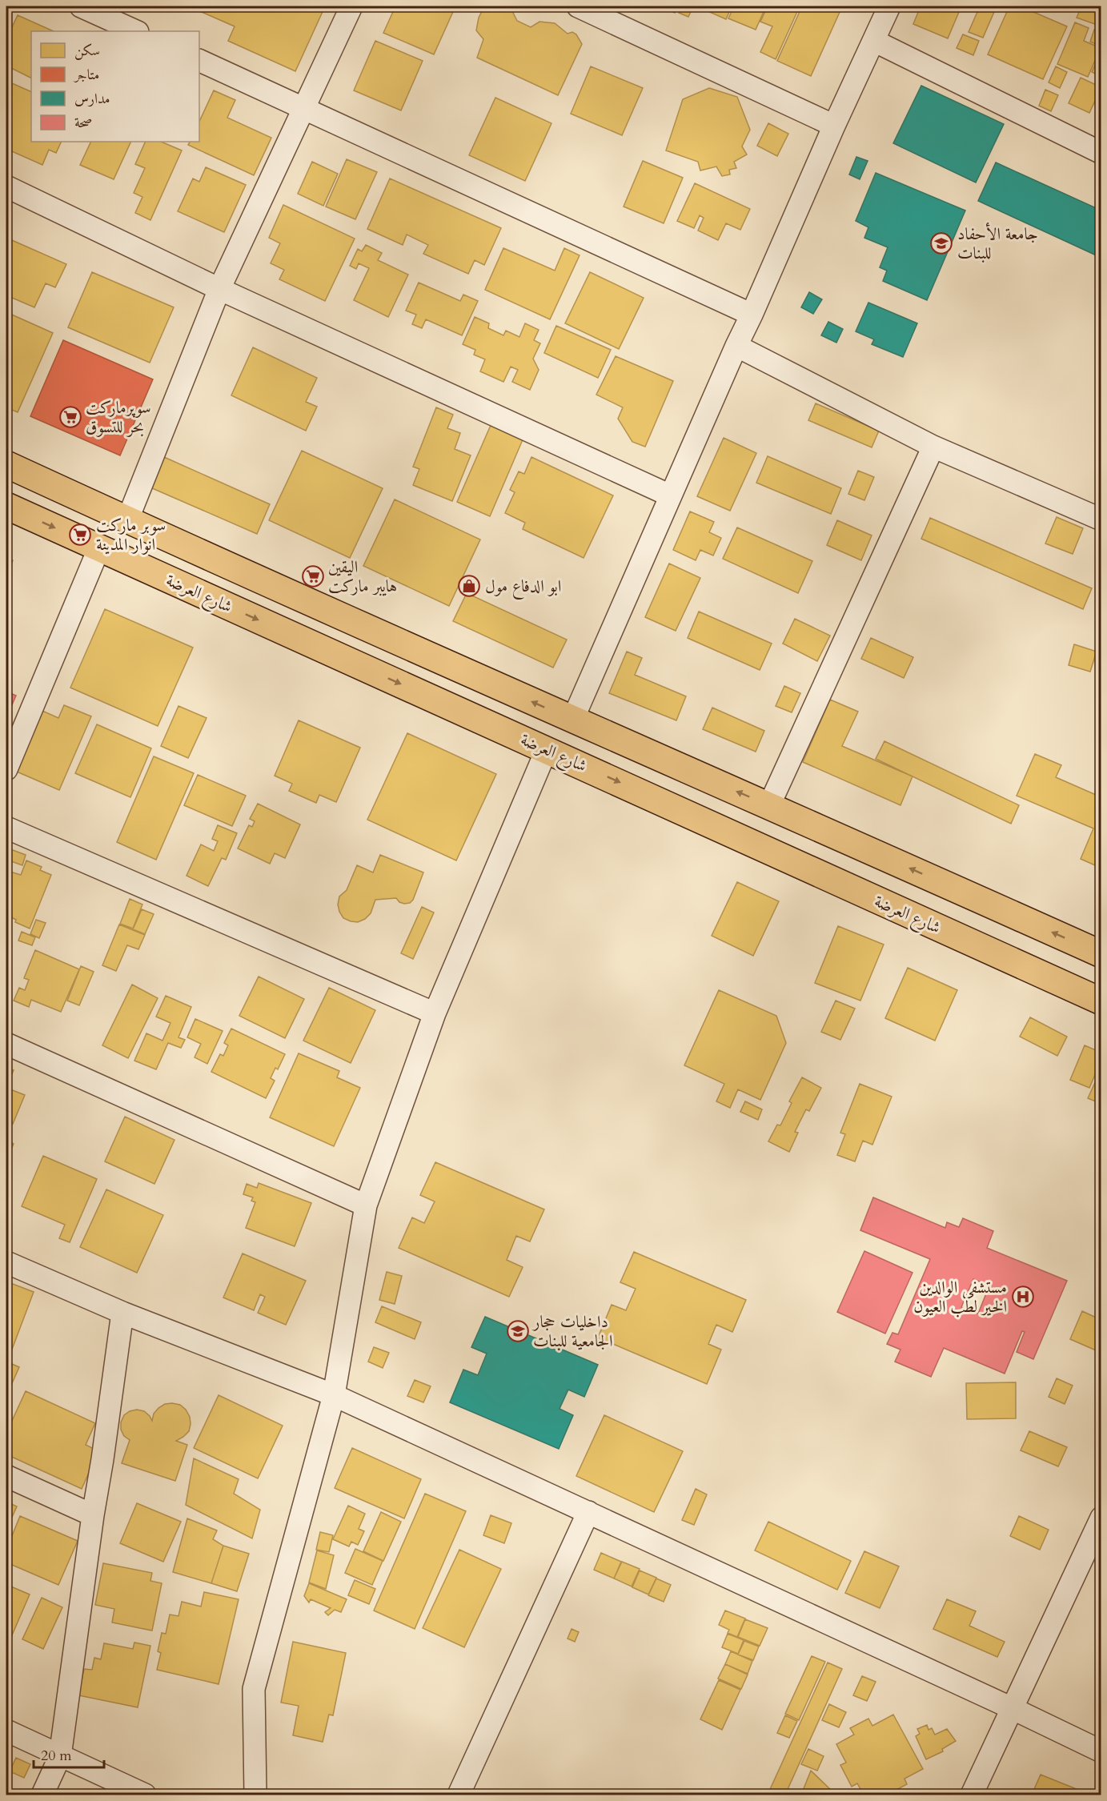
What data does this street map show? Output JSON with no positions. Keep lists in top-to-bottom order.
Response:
{
  "streets": {
    "main road": ["شارع العرضة"]
  },
  "places": {
    "school or university": ["جامعة الأحفاد للبنات", "داخليات حجار الجامعية للبنات"],
    "supermarket": ["سوپرمارکت بحر للتسوق", "سوبر ماركت انوار المدينة", "اليقين هايبر ماركت"],
    "shop": ["ابو الدفاع مول"],
    "hospital": ["مستشفى الوالدين الخير لطب العيون"]
  },
  "legend": [
    "سكن",
    "متاجر",
    "مدارس",
    "صحة"
  ],
  "scale_bar": "20 m"
}
